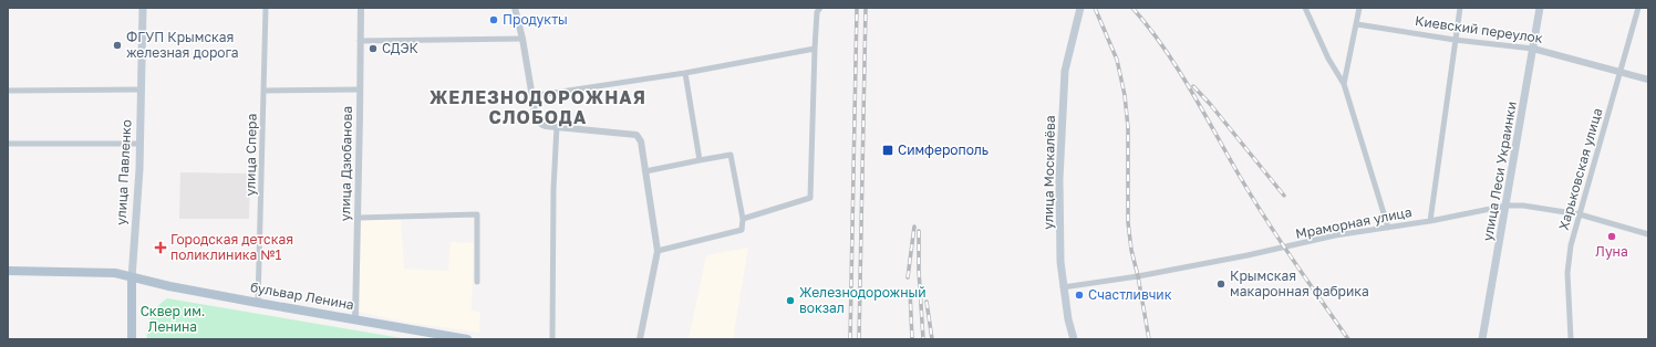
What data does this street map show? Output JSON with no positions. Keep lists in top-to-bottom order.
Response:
{
  "streets": {
    "main road": [
      "улица Леси Украинки",
      "улица Павленко",
      "улица Москалёва",
      "бульвар Ленина"
    ],
    "street": [
      "Киевский переулок",
      "улица Спера",
      "улица Дзюбанова",
      "Харьковская улица",
      "Мраморная улица"
    ]
  },
  "crossings": [
    ["Киевский переулок", "Харьковская улица"],
    ["Киевский переулок", "улица Леси Украинки"],
    ["улица Спера", "бульвар Ленина"],
    ["улица Дзюбанова", "бульвар Ленина"],
    ["Харьковская улица", "Мраморная улица"],
    ["улица Леси Украинки", "Мраморная улица"],
    ["улица Павленко", "бульвар Ленина"],
    ["улица Москалёва", "Мраморная улица"]
  ],
  "districts": ["ЖЕЛЕЗНОДОРОЖНАЯ СЛОБОДА"],
  "parks": ["Сквер им. Ленина"],
  "places": {
    "other": [
      "Продукты",
      "ФГУП Крымская железная дорога",
      "СДЭК",
      "Луна",
      "Крымская макаронная фабрика",
      "Счастливчик",
      "Железнодорожный вокзал"
    ],
    "transit": ["Симферополь"],
    "health": ["Городская детская поликлиника №1"]
  }
}
